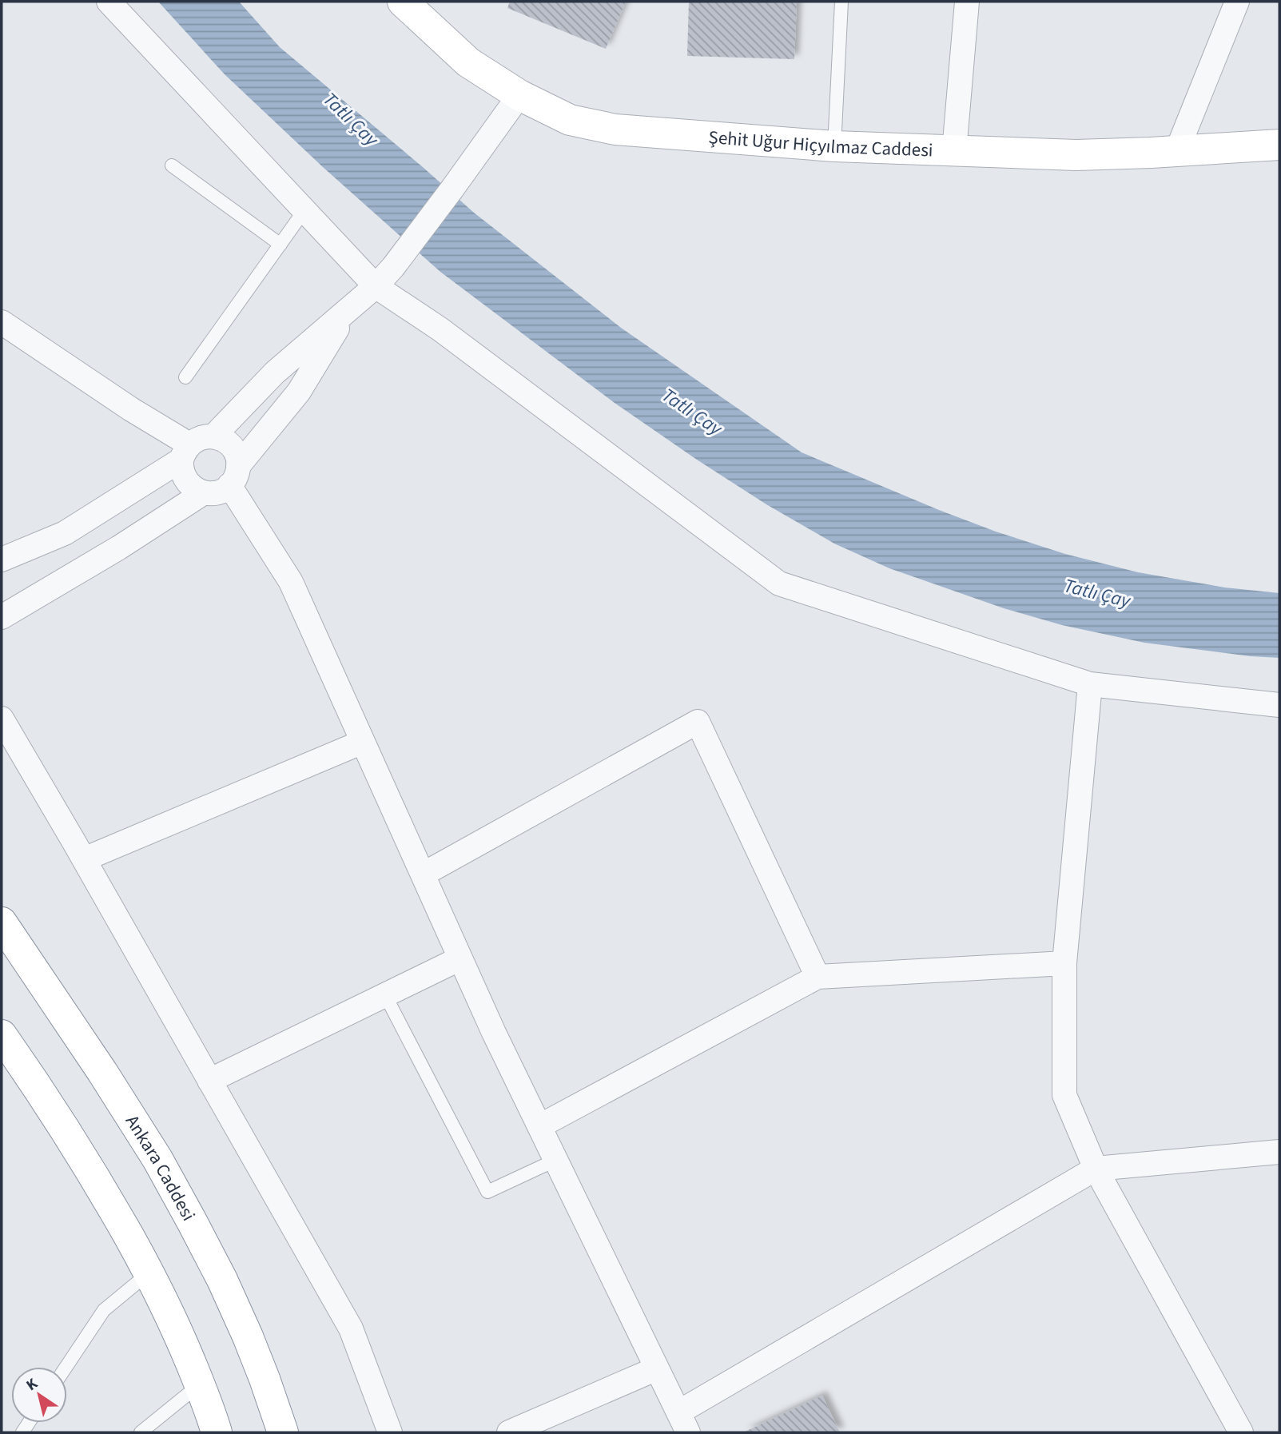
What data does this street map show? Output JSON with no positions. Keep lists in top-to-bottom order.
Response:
{
  "streets": {
    "main road": ["Şehit Uğur Hiçyılmaz Caddesi", "Ankara Caddesi"]
  },
  "water": ["Tatlı Çay"],
  "north": "top left"
}
